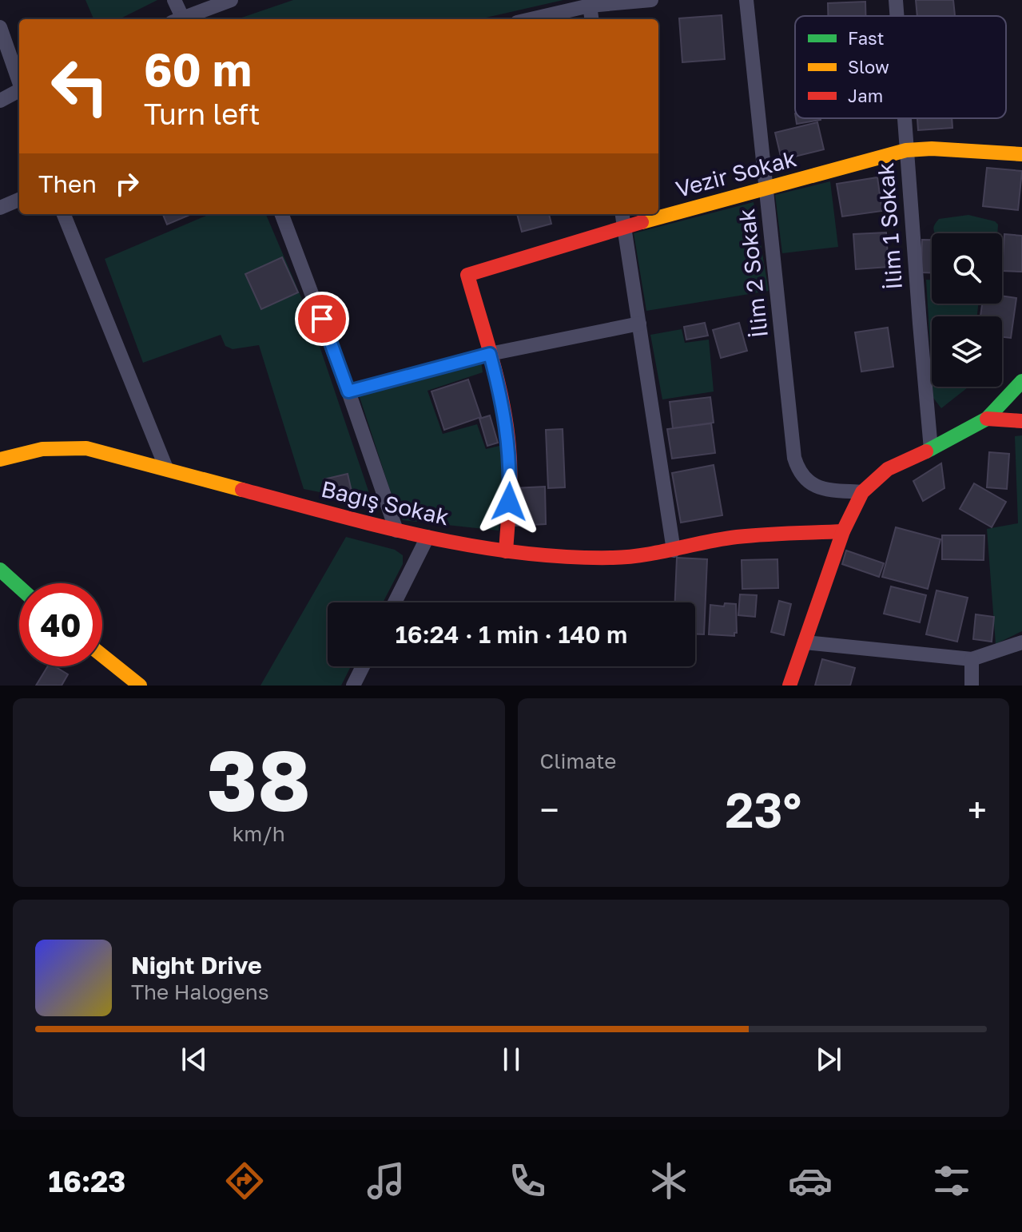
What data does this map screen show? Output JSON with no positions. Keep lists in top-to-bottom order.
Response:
{
  "streets": {
    "street": [
      "Vezir Sokak",
      "İlim 1 Sokak",
      "İlim 2 Sokak",
      "Bağış Sokak"
    ]
  },
  "crossings": [
    ["Vezir Sokak", "İlim 1 Sokak"],
    ["Vezir Sokak", "İlim 2 Sokak"]
  ],
  "legend": ["Fast", "Slow", "Jam"],
  "page": {
    "turn": ["60 m", "Turn left"],
    "then": "Then",
    "limit": "40",
    "trip": "16:24 · 1 min · 140 m",
    "tile": [
      ["38", "km/h"],
      "Climate"
    ],
    "heat": ["−", "23°", "+"],
    "song": ["Night Drive", "The Halogens"],
    "tabs": "16:23"
  }
}
